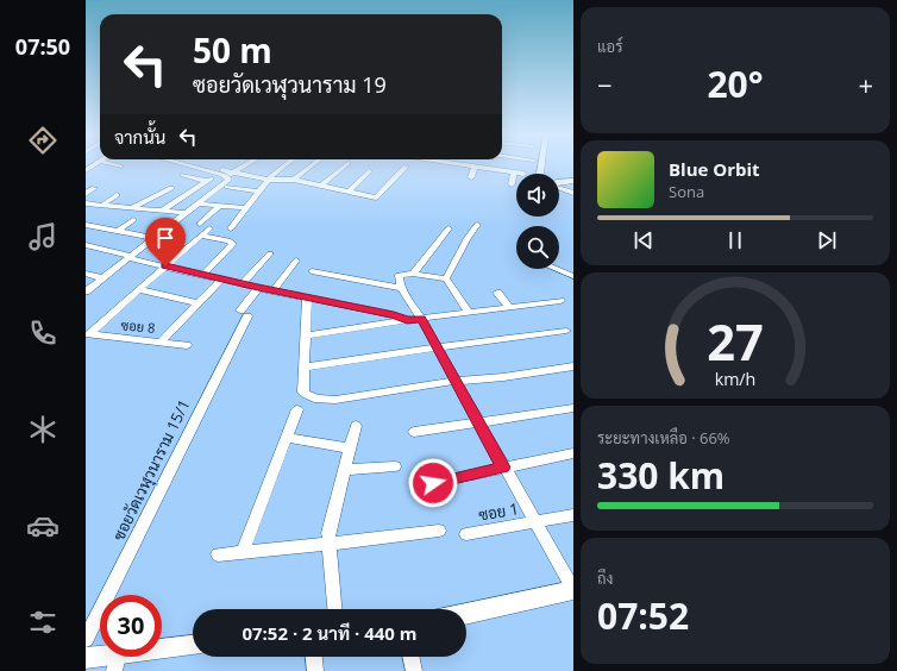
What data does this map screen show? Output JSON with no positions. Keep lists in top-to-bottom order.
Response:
{
  "streets": {
    "street": ["ซอย 8", "ซอยวัดเวฬุวนาราม 15/1", "ซอย 1"]
  },
  "page": {
    "tabs": "07:50",
    "tile": [
      "แอร์",
      ["ระยะทางเหลือ · 66%", "330 km"],
      ["ถึง", "07:52"]
    ],
    "turn": ["50 m", "ซอยวัดเวฬุวนาราม 19"],
    "heat": ["−", "20°", "+"],
    "then": "จากนั้น",
    "song": ["Blue Orbit", "Sona"],
    "limit": "30",
    "trip": "07:52 · 2 นาที · 440 m",
    "gauge": ["27", "km/h"]
  }
}
